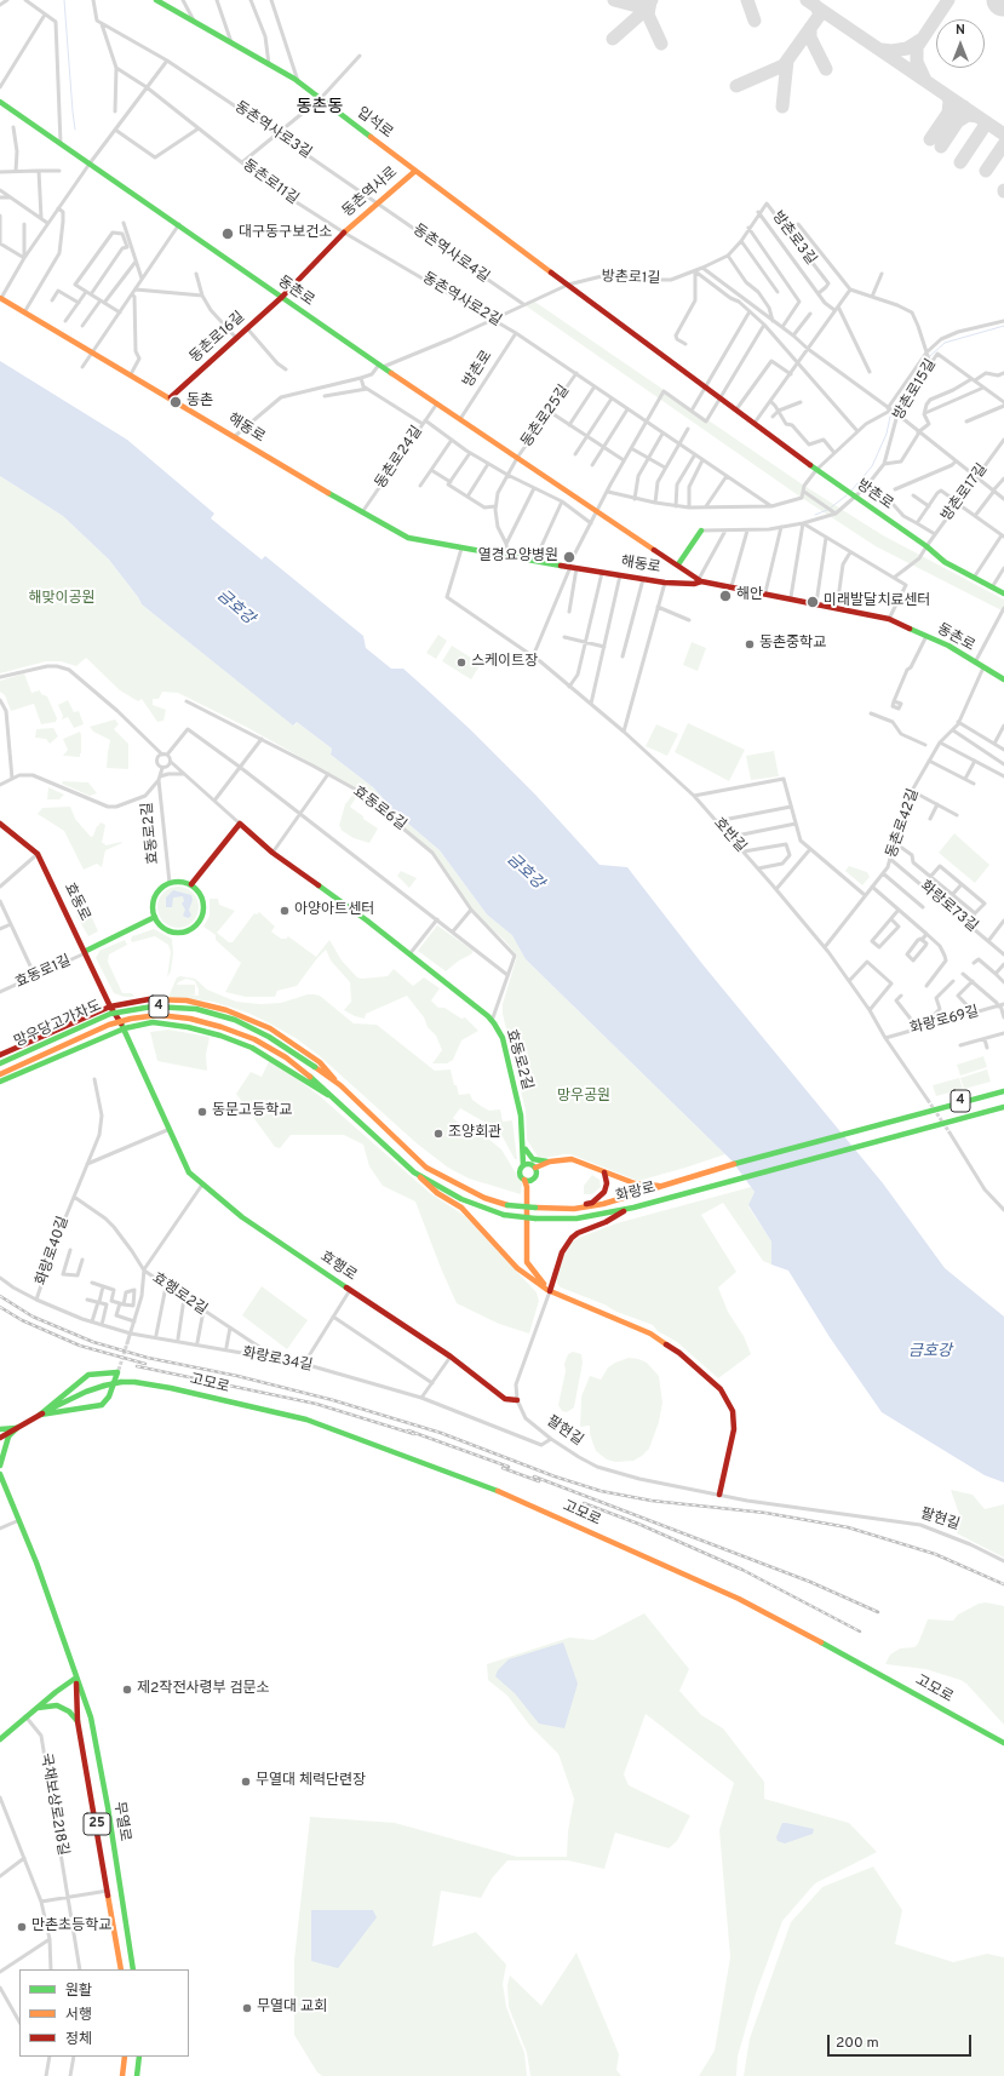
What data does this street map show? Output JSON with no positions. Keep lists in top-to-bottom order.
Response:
{
  "streets": {
    "main road": [
      "입석로",
      "동촌역사로",
      "동촌로",
      "동촌로16길",
      "방촌로",
      "해동로",
      "효동로2길",
      "효동로",
      "4",
      "망우당고가차도",
      "화랑로",
      "효행로",
      "고모로",
      "무열로",
      "25"
    ],
    "street": [
      "동촌역사로3길",
      "동촌로11길",
      "방촌로3길",
      "동촌역사로4길",
      "방촌로1길",
      "동촌역사로2길",
      "방촌로15길",
      "동촌로25길",
      "동촌로24길",
      "방촌로17길",
      "효동로6길",
      "동촌로42길",
      "호반길",
      "화랑로73길",
      "효동로1길",
      "화랑로69길",
      "화랑로40길",
      "효행로2길",
      "화랑로34길",
      "팔현길",
      "국채보상로218길"
    ]
  },
  "crossings": [
    ["입석로", "동촌역사로"],
    ["입석로", "방촌로1길"],
    ["입석로", "방촌로"],
    ["동촌역사로3길", "동촌역사로"],
    ["동촌역사로3길", "동촌역사로4길"],
    ["동촌로11길", "동촌역사로"],
    ["동촌로11길", "동촌역사로2길"],
    ["동촌역사로", "동촌역사로4길"],
    ["동촌역사로", "동촌로"],
    ["동촌역사로", "동촌역사로2길"],
    ["동촌역사로", "동촌로16길"],
    ["방촌로3길", "방촌로1길"],
    ["방촌로1길", "방촌로"],
    ["동촌로", "동촌로16길"],
    ["동촌로", "방촌로"],
    ["동촌로", "동촌로25길"],
    ["동촌로", "해동로"],
    ["동촌로", "동촌로24길"],
    ["동촌로", "동촌로42길"],
    ["동촌역사로2길", "방촌로"],
    ["동촌역사로2길", "동촌로25길"],
    ["동촌로16길", "해동로"],
    ["방촌로", "방촌로15길"],
    ["방촌로", "방촌로17길"],
    ["해동로", "동촌로24길"],
    ["해동로", "호반길"],
    ["효동로6길", "효동로2길"],
    ["동촌로42길", "화랑로73길"],
    ["호반길", "화랑로69길"],
    ["효동로", "효동로1길"],
    ["효동로", "효행로"],
    ["망우당고가차도", "화랑로"],
    ["화랑로40길", "효행로2길"],
    ["화랑로40길", "화랑로34길"],
    ["효행로", "팔현길"],
    ["효행로2길", "화랑로34길"],
    ["화랑로34길", "팔현길"]
  ],
  "districts": ["동촌동"],
  "water": ["금호강"],
  "parks": ["해맞이공원", "망우공원"],
  "places": [
    "대구동구보건소",
    "동촌",
    "열경요양병원",
    "해안",
    "미래발달치료센터",
    "동촌중학교",
    "스케이트장",
    "아양아트센터",
    "동문고등학교",
    "조양회관",
    "제2작전사령부 검문소",
    "무열대 체력단련장",
    "만촌초등학교",
    "무열대 교회"
  ],
  "legend": ["원활", "서행", "정체"],
  "scale_bar": "200 m",
  "north": "top"
}
